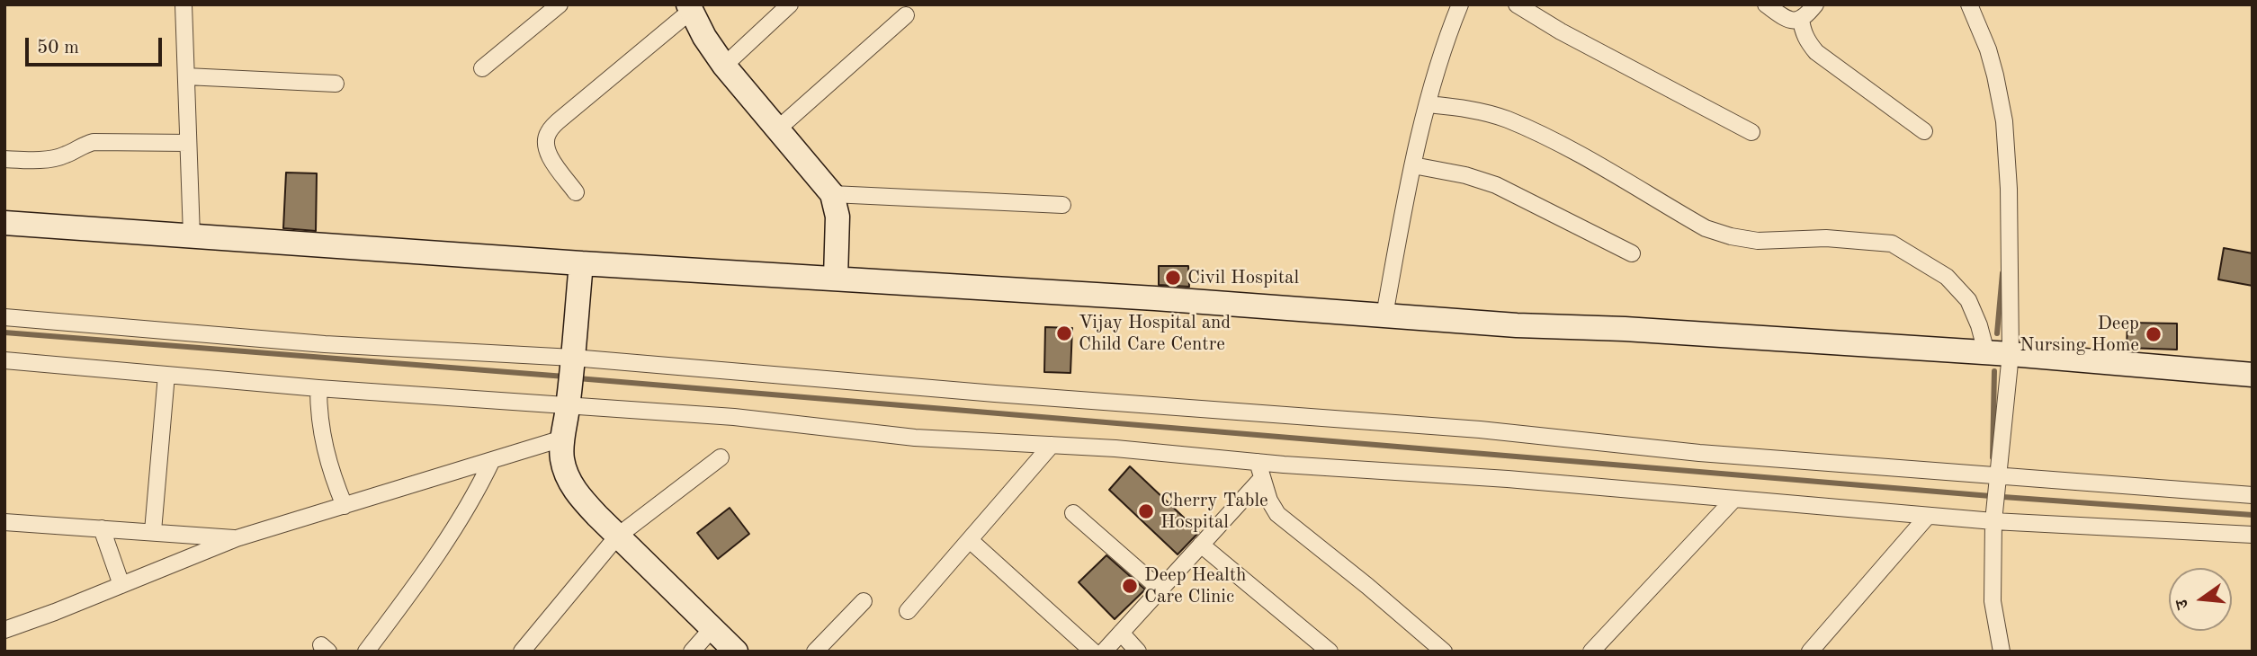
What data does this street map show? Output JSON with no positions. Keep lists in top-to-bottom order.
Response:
{
  "places": [
    "Civil Hospital",
    "Vijay Hospital and Child Care Centre",
    "Deep Nursing Home",
    "Cherry Table Hospital",
    "Deep Health Care Clinic"
  ],
  "scale_bar": "50 m",
  "north": "left"
}
